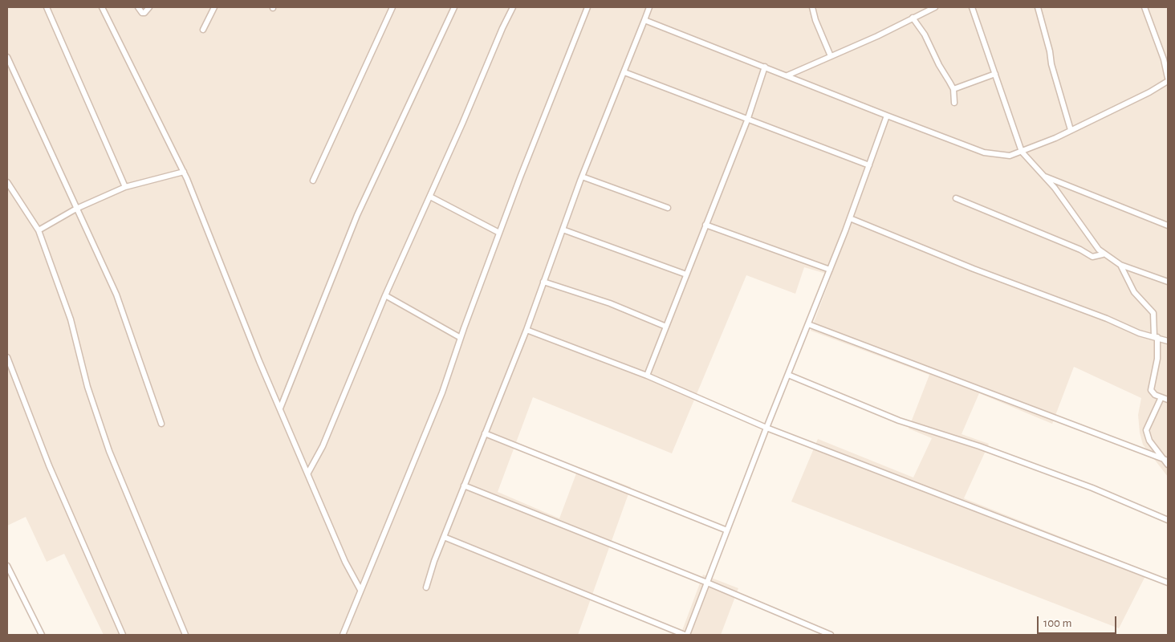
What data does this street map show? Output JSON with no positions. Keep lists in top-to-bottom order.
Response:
{
  "scale_bar": "100 m"
}
